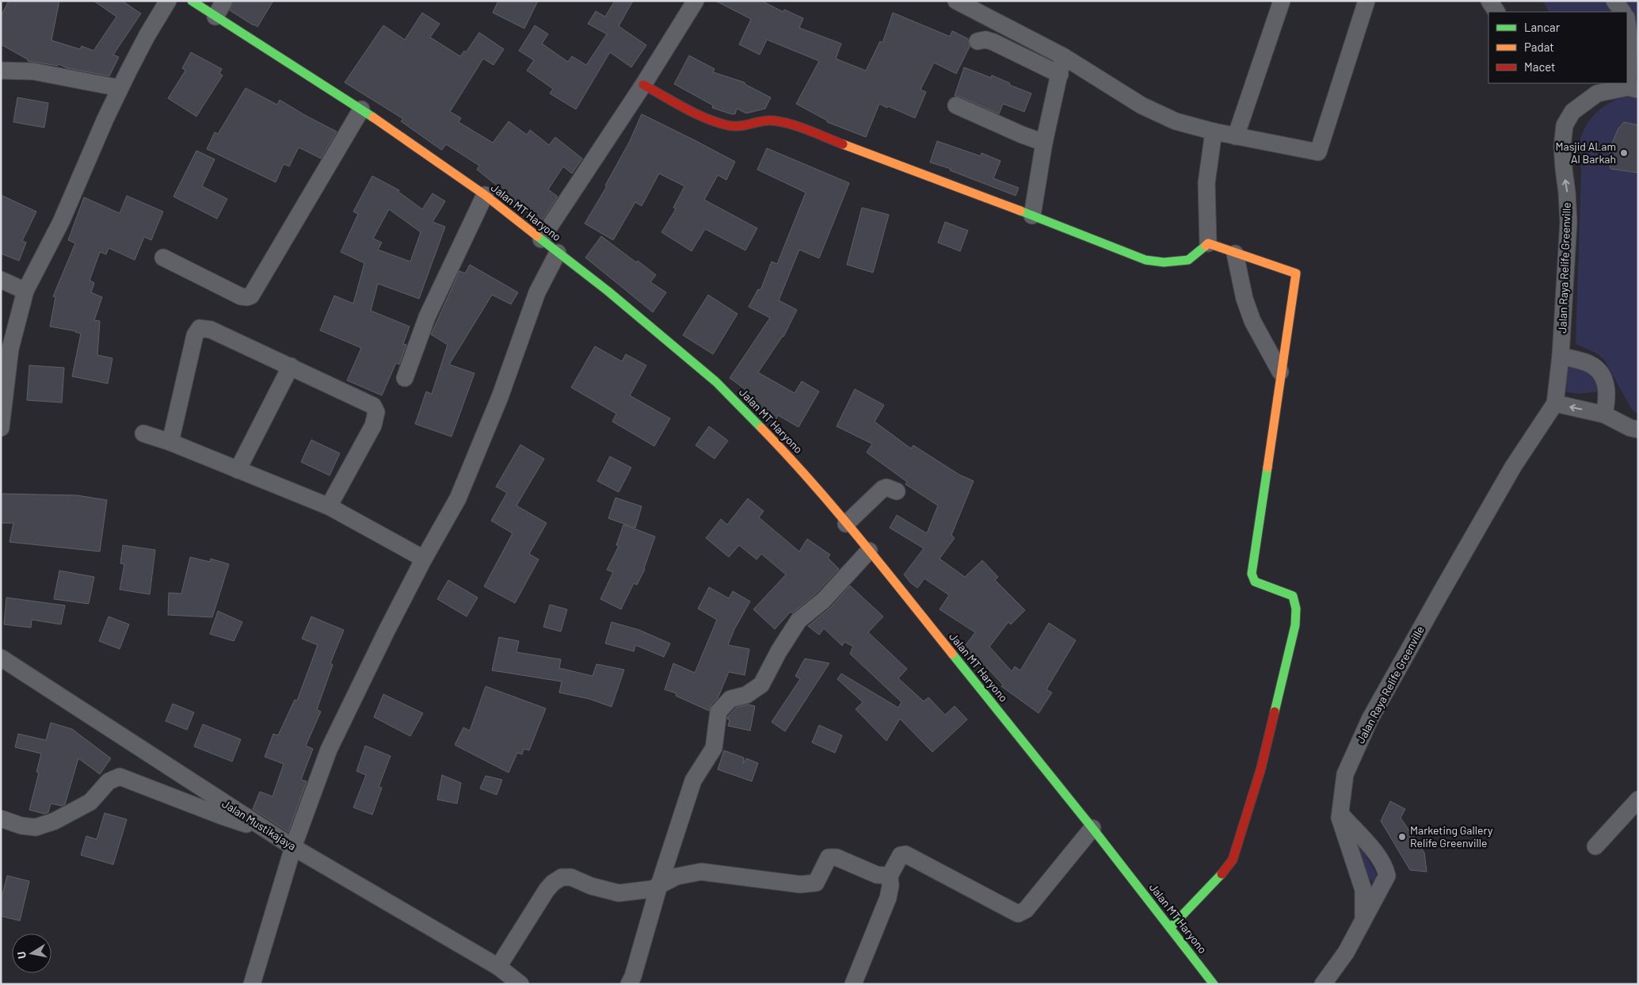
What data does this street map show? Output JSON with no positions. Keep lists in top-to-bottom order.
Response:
{
  "streets": {
    "main road": ["Jalan MT Haryono"],
    "street": ["Jalan Raya Relife Greenville", "Jalan Mustikajaya"]
  },
  "places": ["Masjid ALam Al Barkah", "Marketing Gallery Relife Greenville"],
  "legend": ["Lancar", "Padat", "Macet"],
  "north": "left"
}
